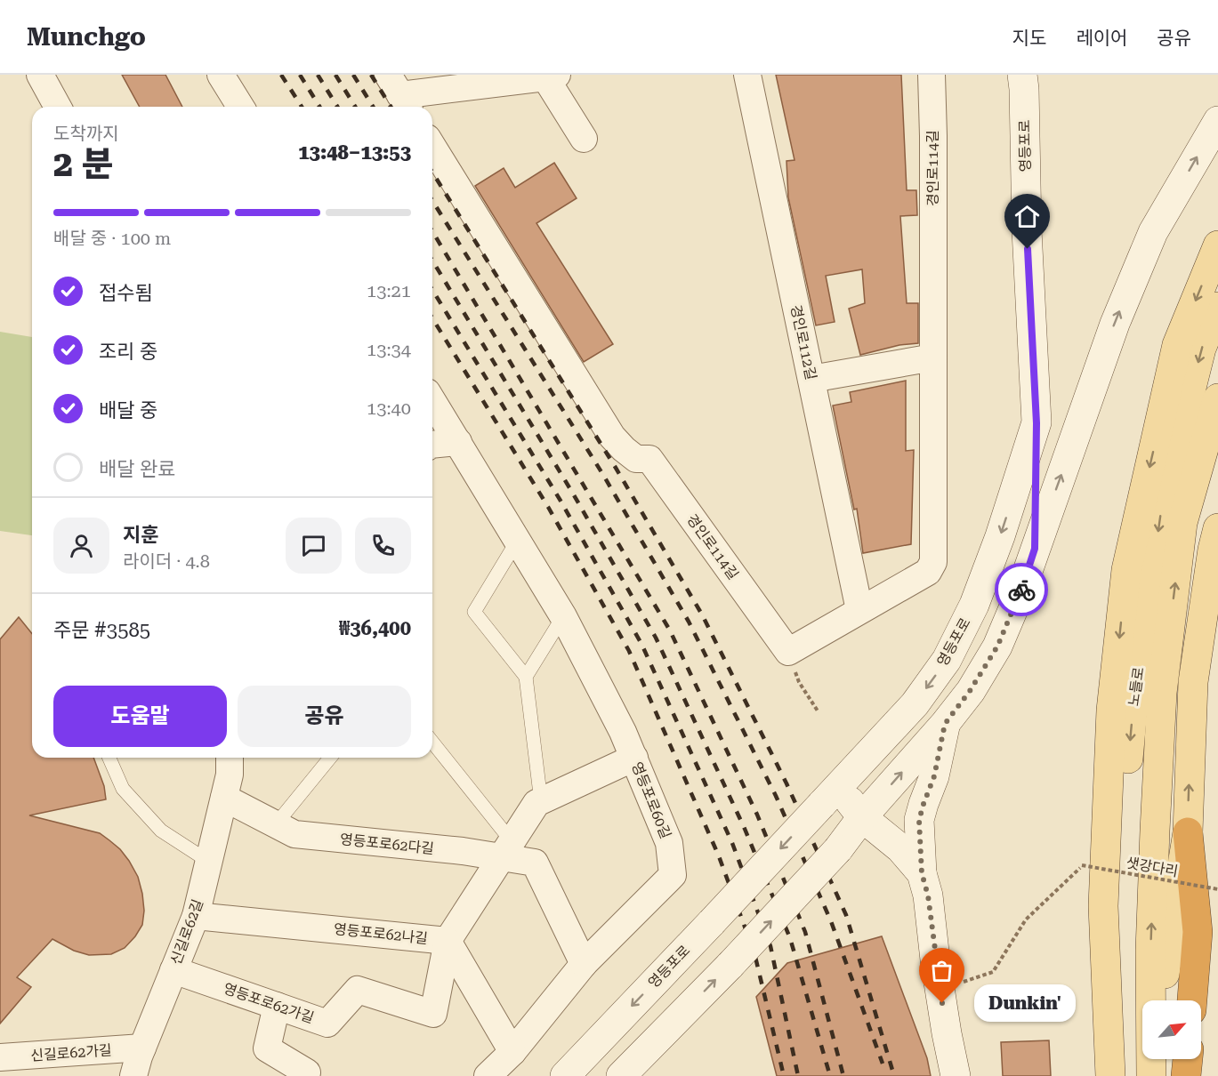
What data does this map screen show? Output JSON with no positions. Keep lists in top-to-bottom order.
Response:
{
  "streets": {
    "main road": ["영등포로", "노들로"],
    "street": [
      "경인로114길",
      "경인로112길",
      "영등포로60길",
      "영등포로62다길",
      "신길로62길",
      "영등포로62나길",
      "영등포로62가길",
      "신길로62가길"
    ],
    "path": ["샛강다리"]
  },
  "crossings": [
    ["경인로114길", "경인로112길"],
    ["영등포로60길", "영등포로62나길"],
    ["영등포로62다길", "신길로62길"],
    ["영등포로62다길", "영등포로62나길"],
    ["신길로62길", "영등포로62나길"],
    ["신길로62길", "영등포로62가길"],
    ["신길로62길", "신길로62가길"],
    ["영등포로62나길", "영등포로62가길"]
  ],
  "places": ["Dunkin'"],
  "north": "top right",
  "page": {
    "header": "Munchgo",
    "nav": ["지도", "레이어", "공유"],
    "heading": ["2 분", "도착까지", "13:48–13:53"],
    "panel": [
      "지훈",
      "라이더 · 4.8",
      "주문 #3585",
      "₩36,400"
    ],
    "bar": "배달 중 · 100 m",
    "list": [
      ["접수됨", "13:21"],
      ["조리 중", "13:34"],
      ["배달 중", "13:40"],
      "배달 완료"
    ],
    "buttons": ["도움말", "공유"],
    "bubble": "Dunkin'"
  }
}
